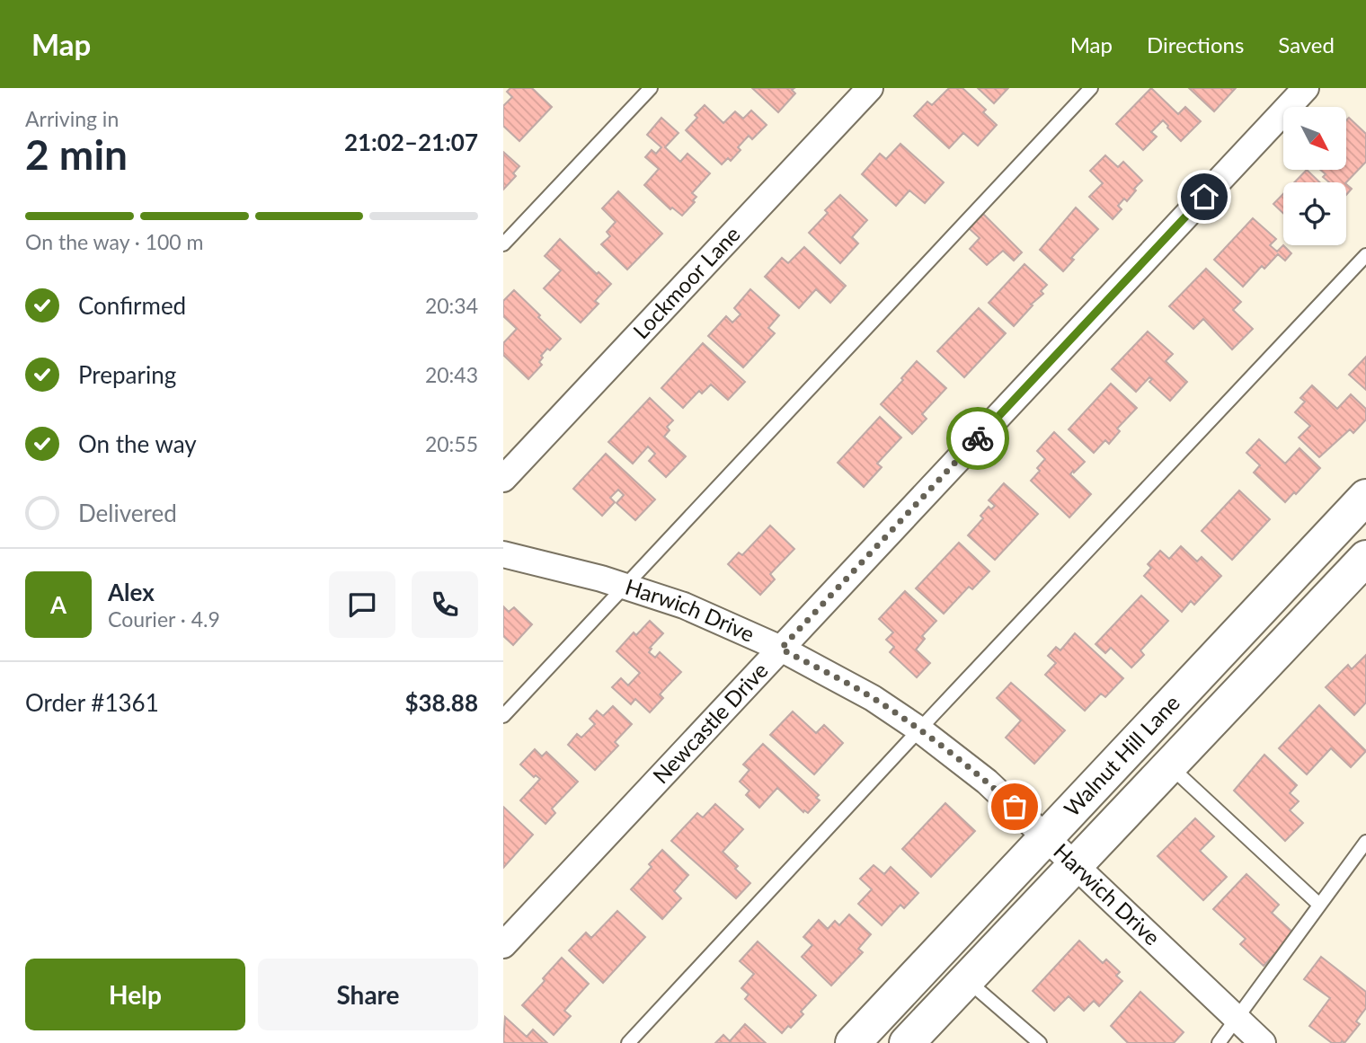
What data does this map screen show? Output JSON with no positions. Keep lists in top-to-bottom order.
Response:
{
  "streets": {
    "main road": ["Walnut Hill Lane"],
    "street": ["Lockmoor Lane", "Harwich Drive", "Newcastle Drive"]
  },
  "crossings": [
    ["Harwich Drive", "Newcastle Drive"],
    ["Harwich Drive", "Walnut Hill Lane"]
  ],
  "north": "bottom right",
  "page": {
    "header": "Map",
    "nav": ["Map", "Directions", "Saved"],
    "heading": ["2 min", "Arriving in", "21:02–21:07"],
    "panel": [
      "Alex",
      "Courier · 4.9",
      "Order #1361",
      "$38.88"
    ],
    "bar": "On the way · 100 m",
    "list": [
      ["Confirmed", "20:34"],
      ["Preparing", "20:43"],
      ["On the way", "20:55"],
      "Delivered"
    ],
    "round": "A",
    "buttons": ["Help", "Share"]
  }
}
